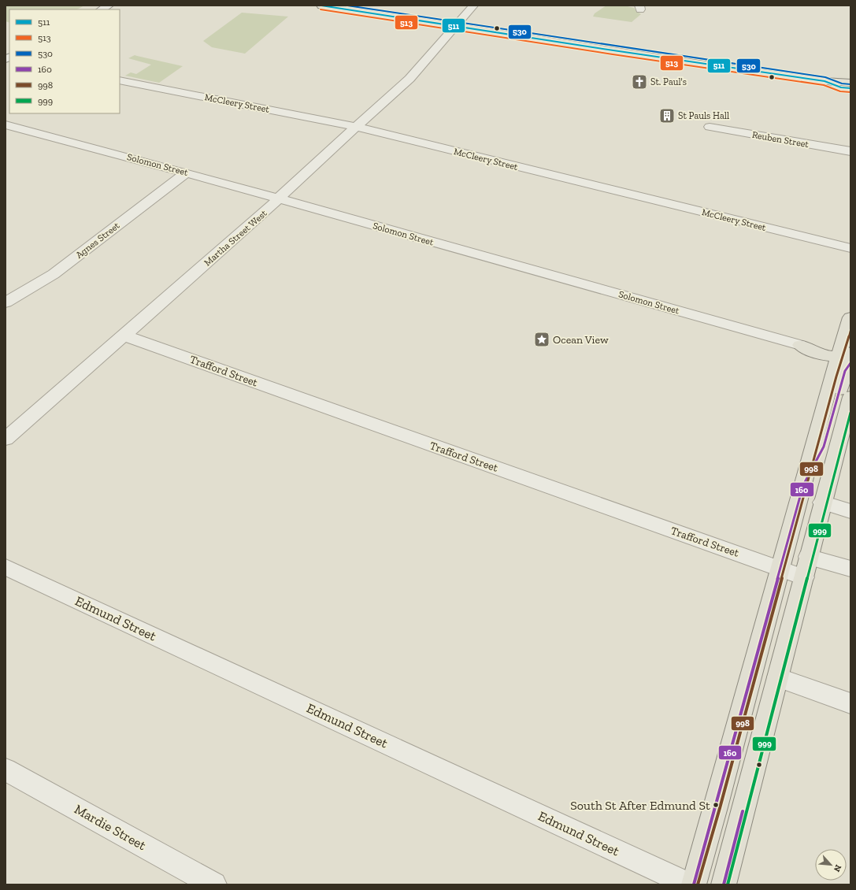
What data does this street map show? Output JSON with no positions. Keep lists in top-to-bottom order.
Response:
{
  "streets": {
    "street": [
      "McCleery Street",
      "Reuben Street",
      "Solomon Street",
      "Martha Street West",
      "Agnes Street",
      "Trafford Street",
      "Edmund Street",
      "Mardie Street"
    ]
  },
  "crossings": [
    ["McCleery Street", "Martha Street West"],
    ["Solomon Street", "Martha Street West"],
    ["Solomon Street", "Agnes Street"],
    ["Martha Street West", "Trafford Street"]
  ],
  "places": {
    "church": ["St. Paul's"],
    "building": ["St Pauls Hall"],
    "place": ["Ocean View"],
    "other": ["South St After Edmund St"]
  },
  "lines": [
    "transit line 511",
    "transit line 530",
    "transit line 513",
    "transit line 998",
    "transit line 160",
    "transit line 999"
  ],
  "legend": [
    "511",
    "513",
    "530",
    "160",
    "998",
    "999"
  ],
  "north": "bottom right"
}
